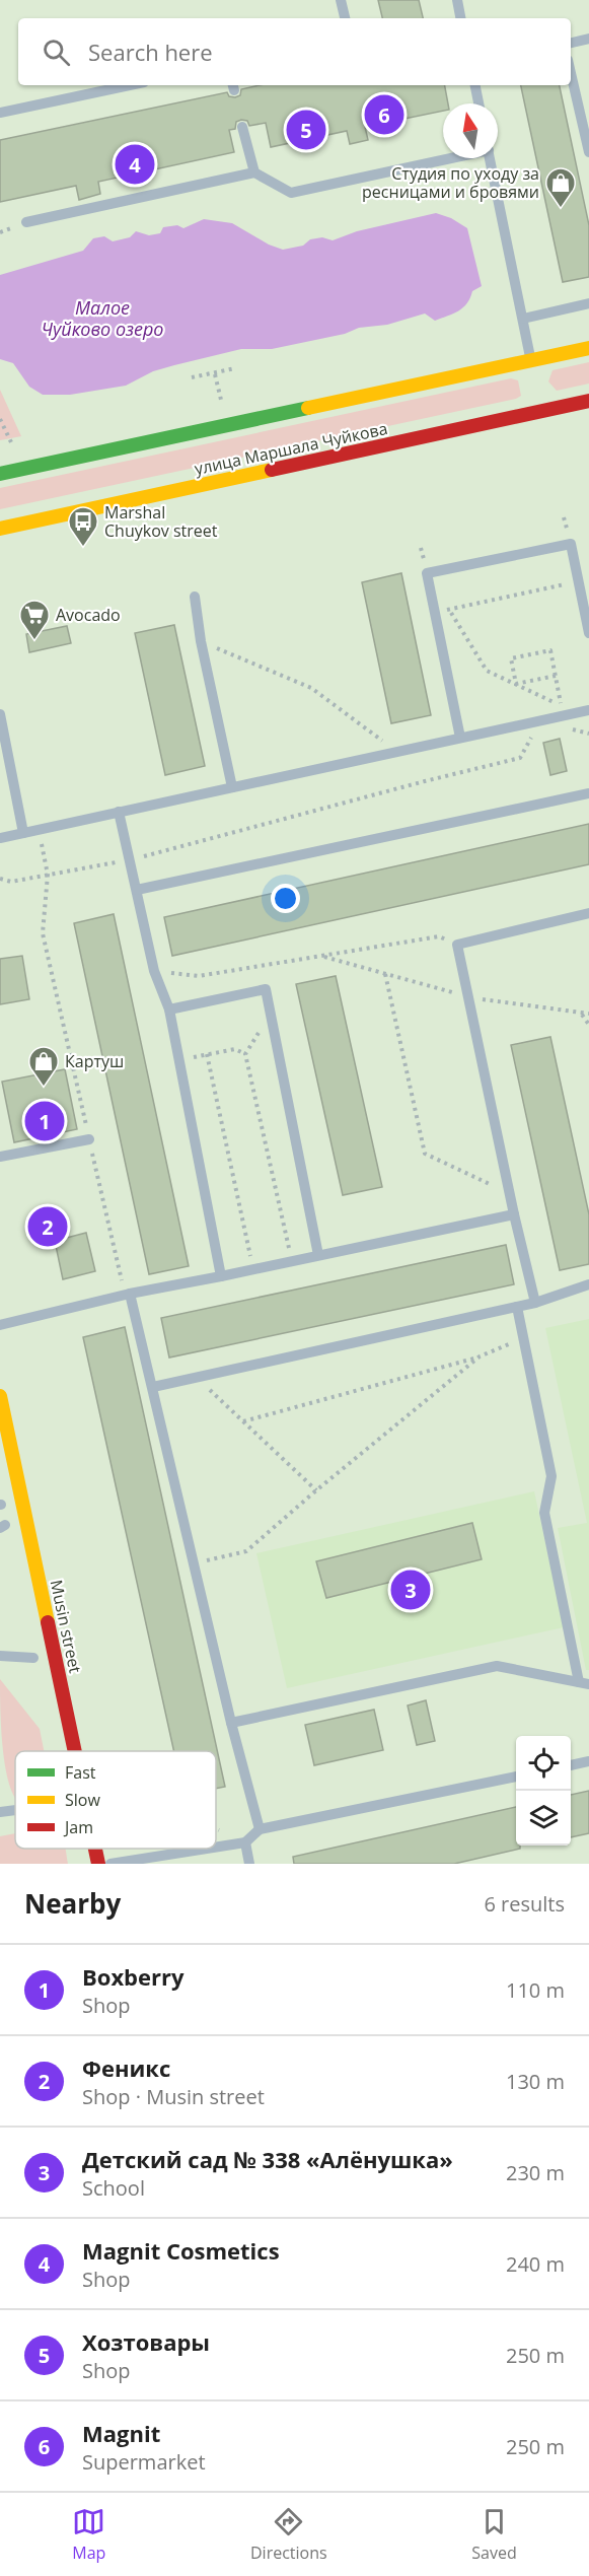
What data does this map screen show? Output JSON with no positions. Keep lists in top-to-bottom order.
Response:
{
  "streets": {
    "main road": ["улица Маршала Чуйкова", "Musin street"]
  },
  "water": ["Малое Чуйково озеро"],
  "places": {
    "shop": ["Студия по уходу за ресницами и бровями", "Картуш"],
    "bus stop": ["Marshal Chuykov street"],
    "supermarket": ["Avocado"]
  },
  "legend": ["Fast", "Slow", "Jam"],
  "north": "top",
  "page": {
    "search": "Search here",
    "pins": [
      "6",
      "5",
      "4",
      "1",
      "2",
      "3"
    ],
    "heading": ["Nearby", "6 results"],
    "list": [
      {
        "mark": "1",
        "name": "Boxberry",
        "note": "Shop",
        "value": "110 m"
      },
      {
        "mark": "2",
        "name": "Феникс",
        "note": "Shop · Musin street",
        "value": "130 m"
      },
      {
        "mark": "3",
        "name": "Детский сад № 338 «Алёнушка»",
        "note": "School",
        "value": "230 m"
      },
      {
        "mark": "4",
        "name": "Magnit Cosmetics",
        "note": "Shop",
        "value": "240 m"
      },
      {
        "mark": "5",
        "name": "Хозтовары",
        "note": "Shop",
        "value": "250 m"
      },
      {
        "mark": "6",
        "name": "Magnit",
        "note": "Supermarket",
        "value": "250 m"
      }
    ],
    "nav": ["Map", "Directions", "Saved"]
  }
}
